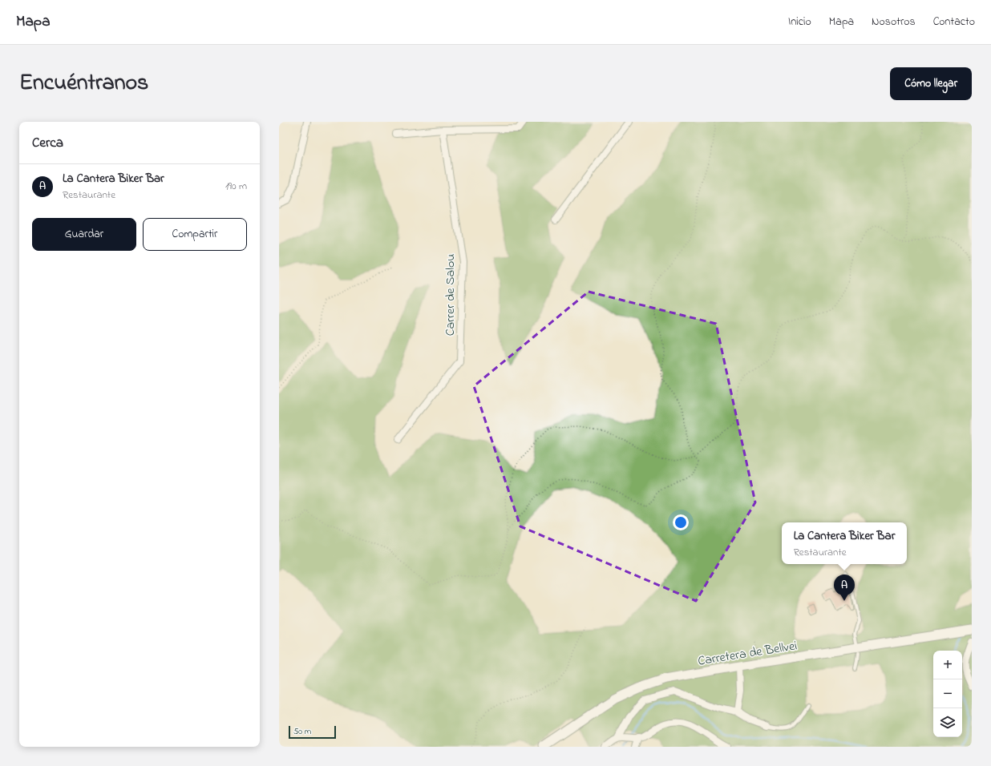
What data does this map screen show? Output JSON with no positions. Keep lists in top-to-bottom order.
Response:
{
  "streets": {
    "main road": ["Carretera de Bellvei"],
    "street": ["Carrer de Salou"]
  },
  "scale_bar": "50 m",
  "page": {
    "header": "Mapa",
    "nav": [
      "Inicio",
      "Mapa",
      "Nosotros",
      "Contacto"
    ],
    "title": "Encuéntranos",
    "buttons": [
      "Cómo llegar",
      ["Guardar", "Compartir"]
    ],
    "heading": "Cerca",
    "list": [
      {
        "mark": "A",
        "name": "La Cantera Biker Bar",
        "note": "Restaurante",
        "value": "190 m"
      }
    ],
    "popup": ["La Cantera Biker Bar", "Restaurante"],
    "pins": "A",
    "map_buttons": ["+", "−"],
    "scale": "50 m"
  }
}
